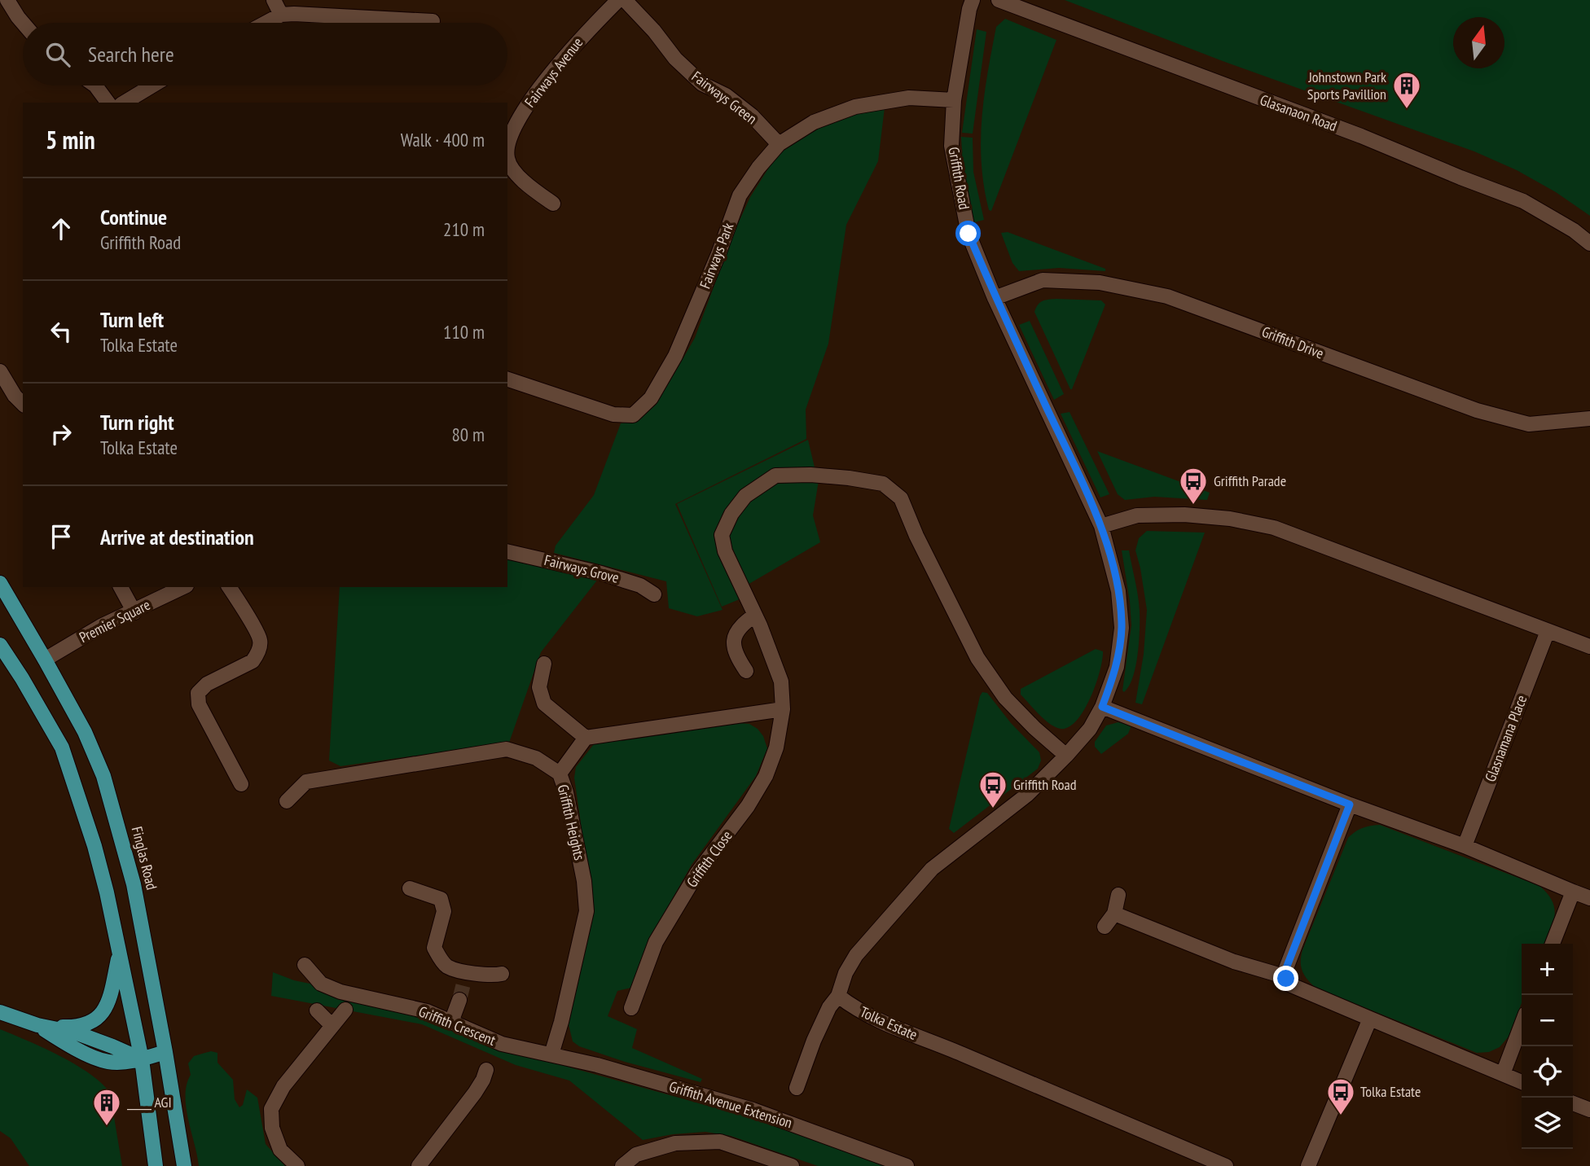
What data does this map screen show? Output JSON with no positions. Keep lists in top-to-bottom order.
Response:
{
  "streets": {
    "main road": ["Finglas Road"],
    "street": [
      "Fairways Avenue",
      "Fairways Green",
      "Glasanaon Road",
      "Griffith Road",
      "Fairways Park",
      "Griffith Drive",
      "Fairways Grove",
      "Premier Square",
      "Glasnamana Place",
      "Griffith Heights",
      "Griffith Close",
      "Tolka Estate",
      "Griffith Crescent",
      "Griffith Avenue Extension"
    ]
  },
  "crossings": [
    ["Fairways Green", "Fairways Park"],
    ["Griffith Road", "Fairways Park"],
    ["Griffith Road", "Griffith Drive"],
    ["Griffith Road", "Griffith Close"],
    ["Griffith Road", "Tolka Estate"],
    ["Premier Square", "Finglas Road"],
    ["Griffith Heights", "Griffith Crescent"],
    ["Griffith Heights", "Griffith Avenue Extension"],
    ["Griffith Crescent", "Griffith Avenue Extension"]
  ],
  "places": {
    "building": ["Johnstown Park Sports Pavillion", "_____ AGI"],
    "bus stop": ["Griffith Parade", "Griffith Road", "Tolka Estate"]
  },
  "north": "top",
  "page": {
    "search": "Search here",
    "heading": ["5 min", "Walk · 400 m"],
    "list": [
      ["Continue", "Griffith Road", "210 m"],
      ["Turn left", "Tolka Estate", "110 m"],
      ["Turn right", "Tolka Estate", "80 m"],
      "Arrive at destination"
    ],
    "map_buttons": ["+", "−"]
  }
}
